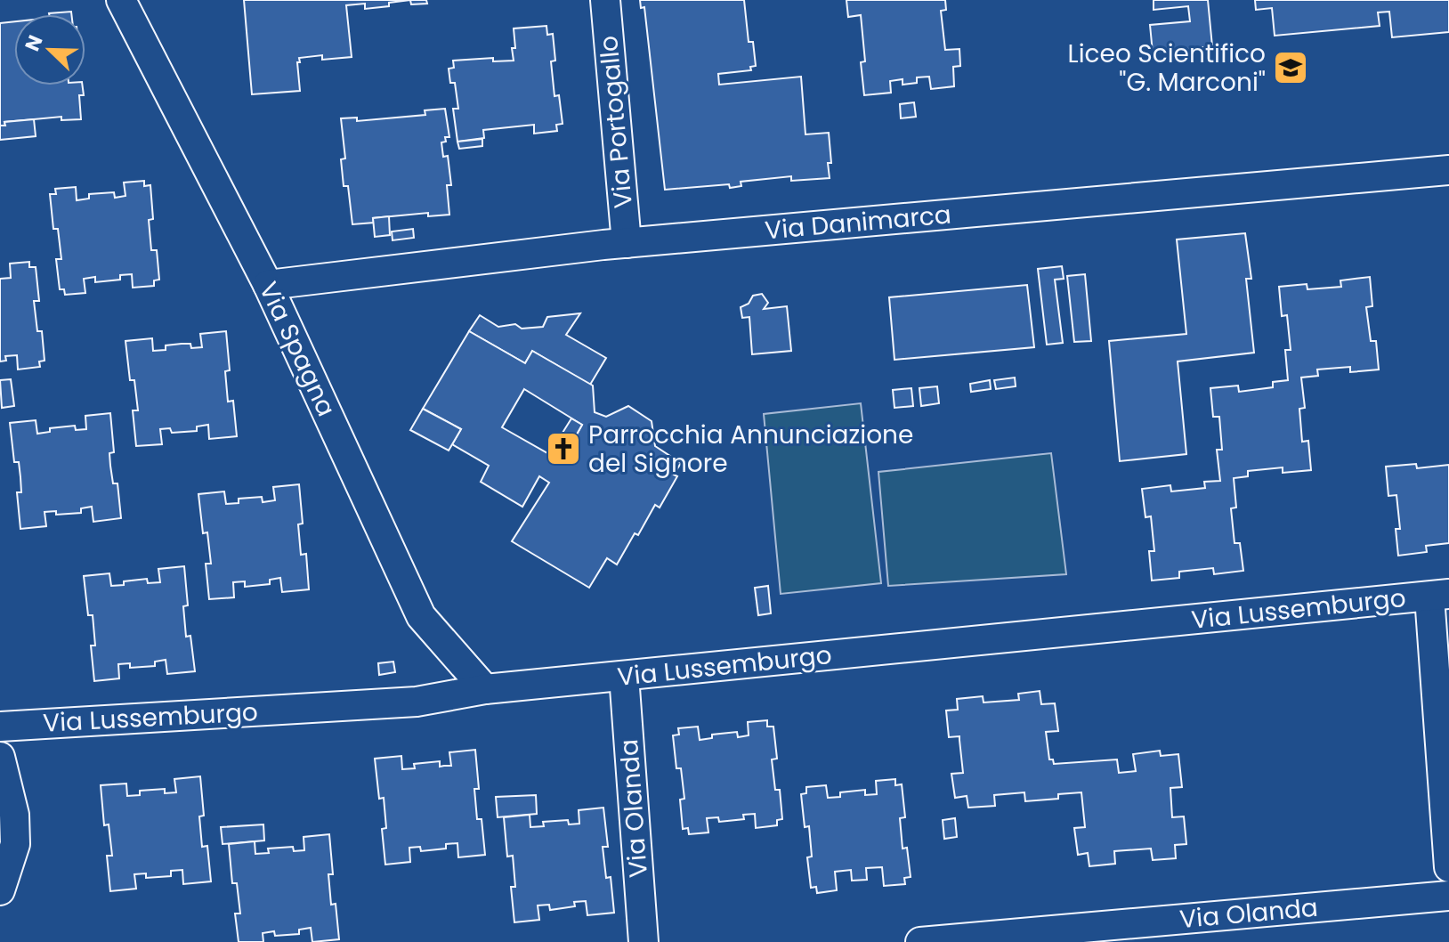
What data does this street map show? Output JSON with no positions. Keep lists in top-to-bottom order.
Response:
{
  "streets": {
    "street": [
      "Via Portogallo",
      "Via Danimarca",
      "Via Spagna",
      "Via Lussemburgo",
      "Via Olanda"
    ]
  },
  "crossings": [
    ["Via Portogallo", "Via Danimarca"],
    ["Via Danimarca", "Via Spagna"],
    ["Via Spagna", "Via Lussemburgo"],
    ["Via Lussemburgo", "Via Olanda"]
  ],
  "places": {
    "school or university": ["Liceo Scientifico \"G. Marconi\""],
    "church": ["Parrocchia Annunciazione del Signore"]
  },
  "north": "top left"
}
